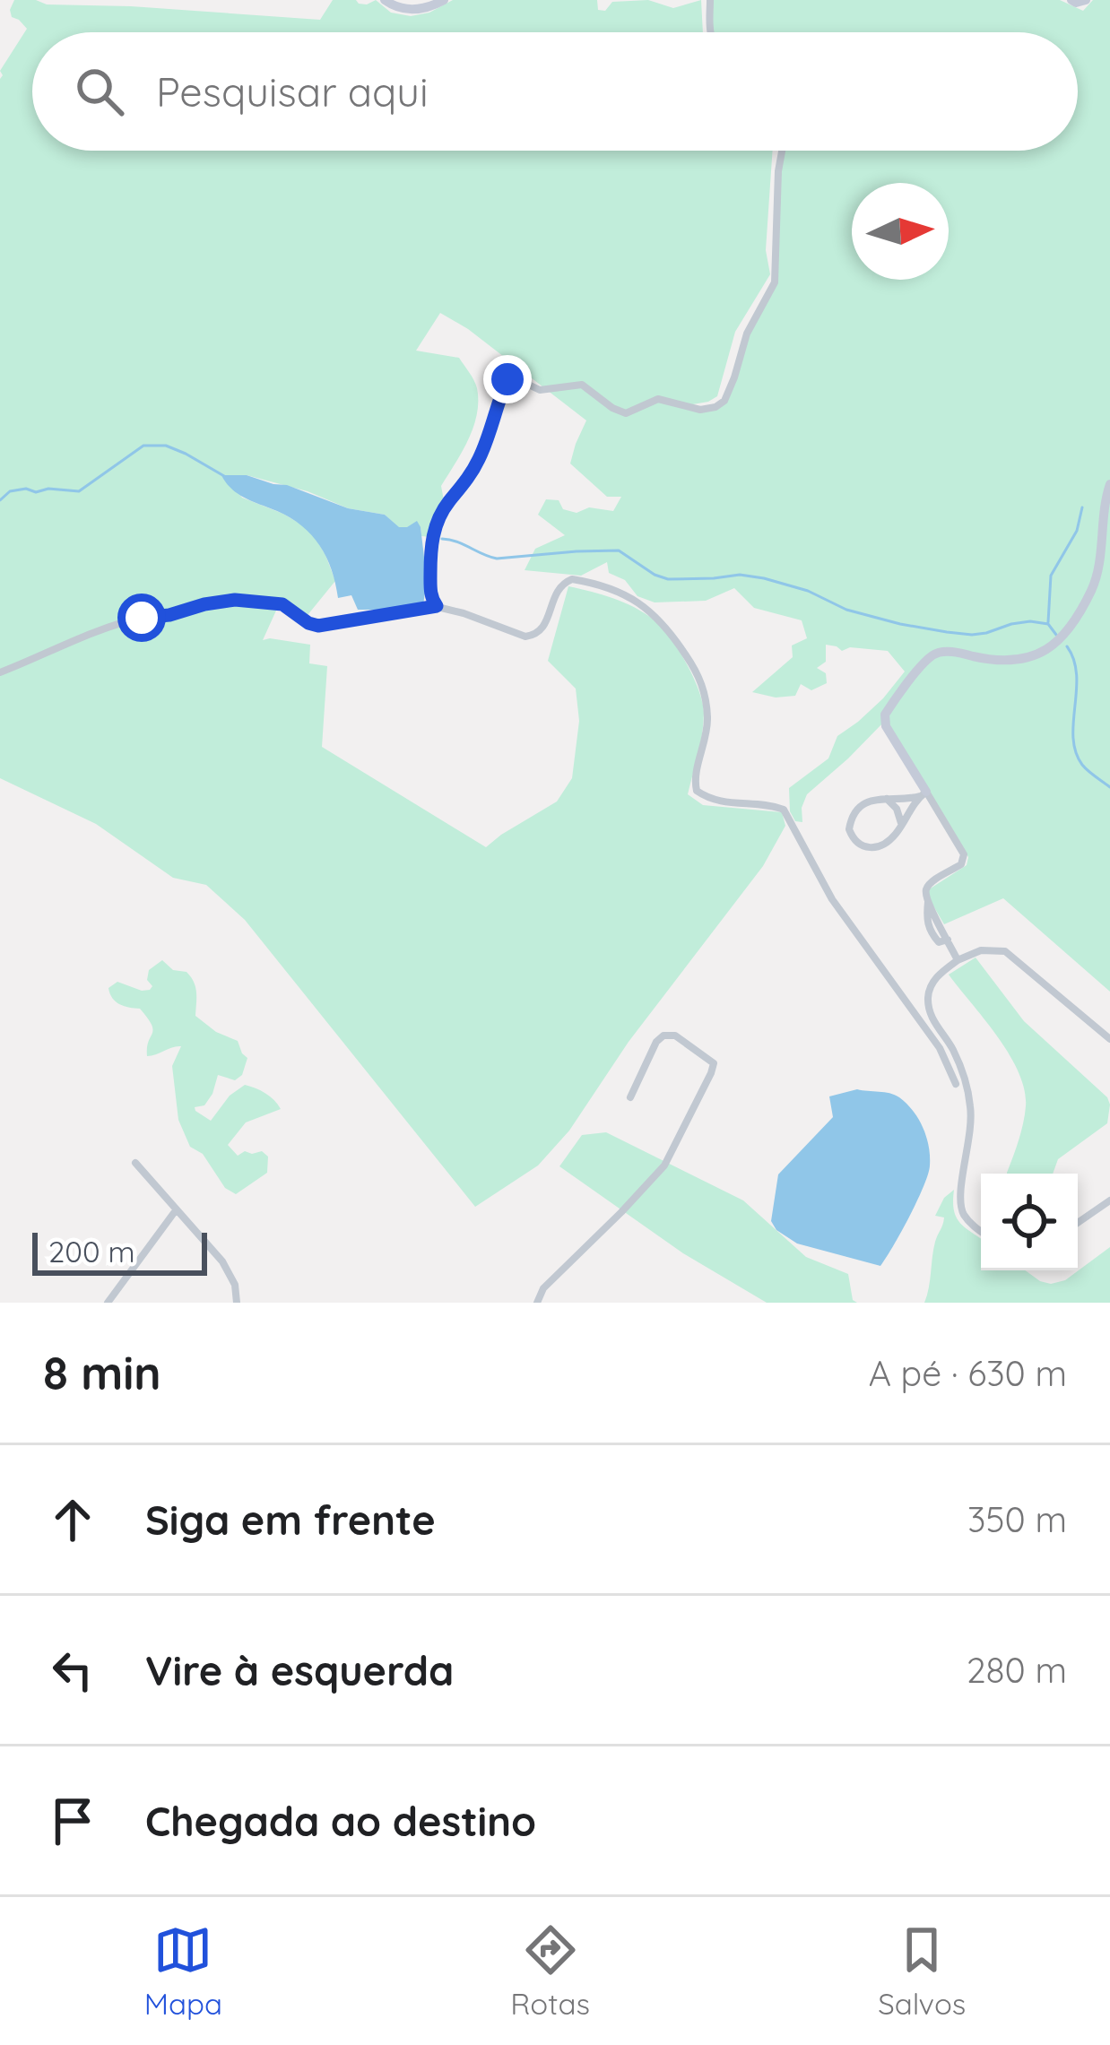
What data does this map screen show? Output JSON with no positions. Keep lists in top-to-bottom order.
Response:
{
  "scale_bar": "200 m",
  "north": "right",
  "page": {
    "search": "Pesquisar aqui",
    "scale": "200 m",
    "heading": ["8 min", "A pé · 630 m"],
    "list": [
      ["Siga em frente", "350 m"],
      ["Vire à esquerda", "280 m"],
      "Chegada ao destino"
    ],
    "nav": ["Mapa", "Rotas", "Salvos"]
  }
}
